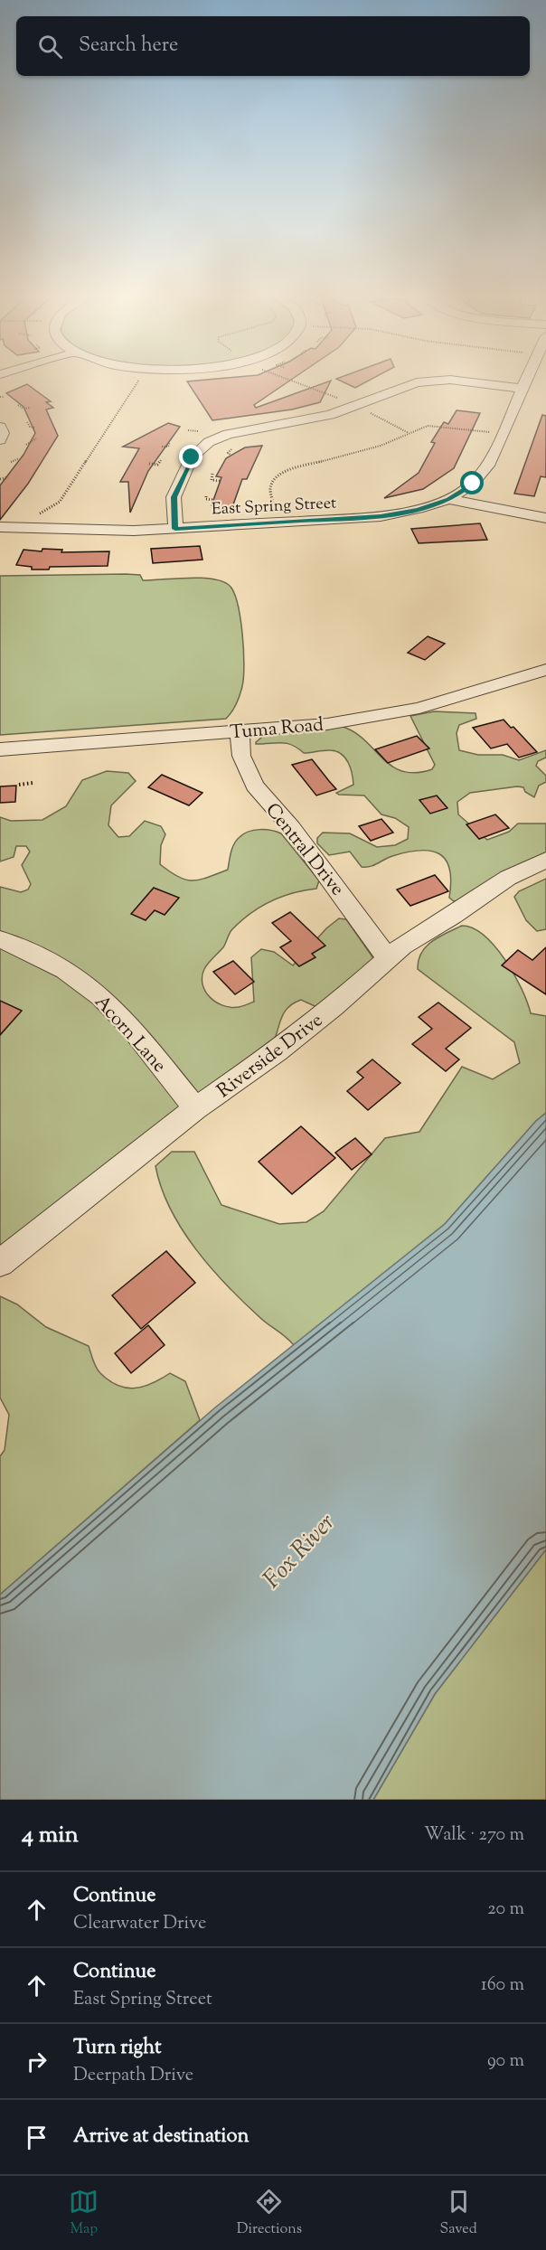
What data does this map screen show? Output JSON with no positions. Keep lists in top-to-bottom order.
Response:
{
  "streets": {
    "street": [
      "East Spring Street",
      "Tuma Road",
      "Central Drive",
      "Acorn Lane",
      "Riverside Drive"
    ]
  },
  "crossings": [
    ["Tuma Road", "Central Drive"],
    ["Central Drive", "Riverside Drive"],
    ["Acorn Lane", "Riverside Drive"]
  ],
  "water": ["Fox River"],
  "page": {
    "search": "Search here",
    "heading": ["4 min", "Walk · 270 m"],
    "list": [
      ["Continue", "Clearwater Drive", "20 m"],
      ["Continue", "East Spring Street", "160 m"],
      ["Turn right", "Deerpath Drive", "90 m"],
      "Arrive at destination"
    ],
    "nav": ["Map", "Directions", "Saved"]
  }
}
